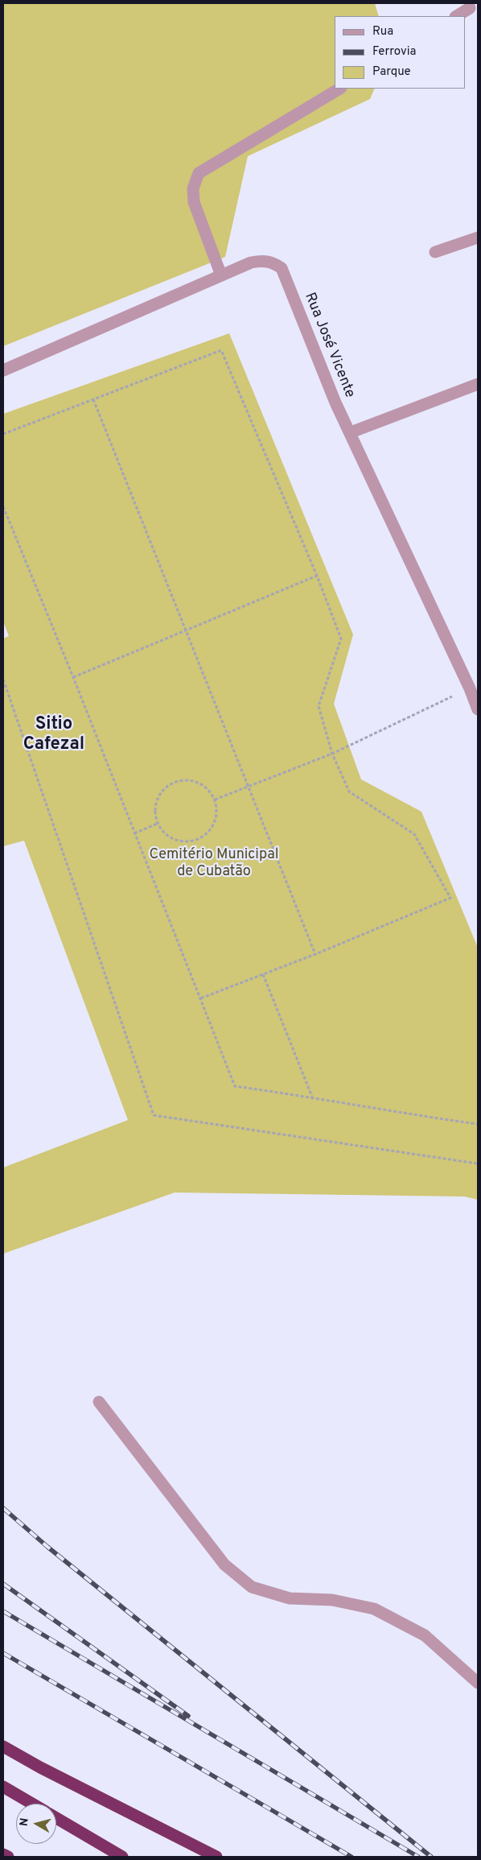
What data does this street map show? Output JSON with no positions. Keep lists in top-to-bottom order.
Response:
{
  "streets": {
    "street": ["Rua José Vicente"]
  },
  "districts": ["Sitio Cafezal"],
  "parks": ["Cemitério Municipal de Cubatão"],
  "legend": ["Rua", "Ferrovia", "Parque"],
  "north": "left"
}
